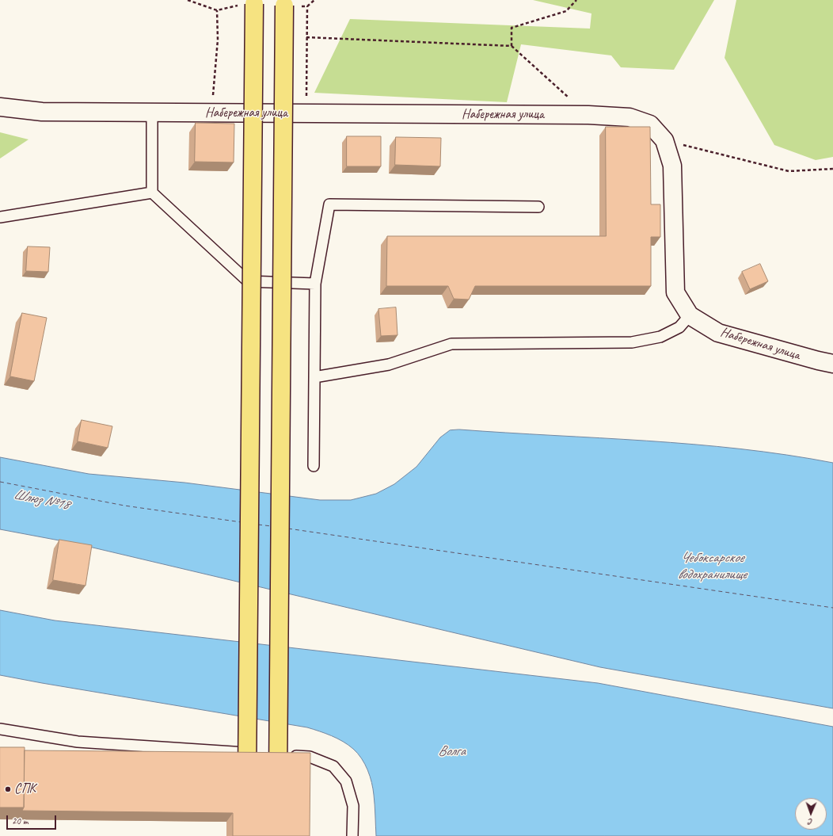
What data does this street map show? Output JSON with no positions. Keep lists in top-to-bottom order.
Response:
{
  "streets": {
    "street": ["Набережная улица"]
  },
  "water": ["Шлюз №18", "Чебоксарское водохранилище", "Волга"],
  "places": ["СПК"],
  "scale_bar": "20 m",
  "north": "bottom"
}
